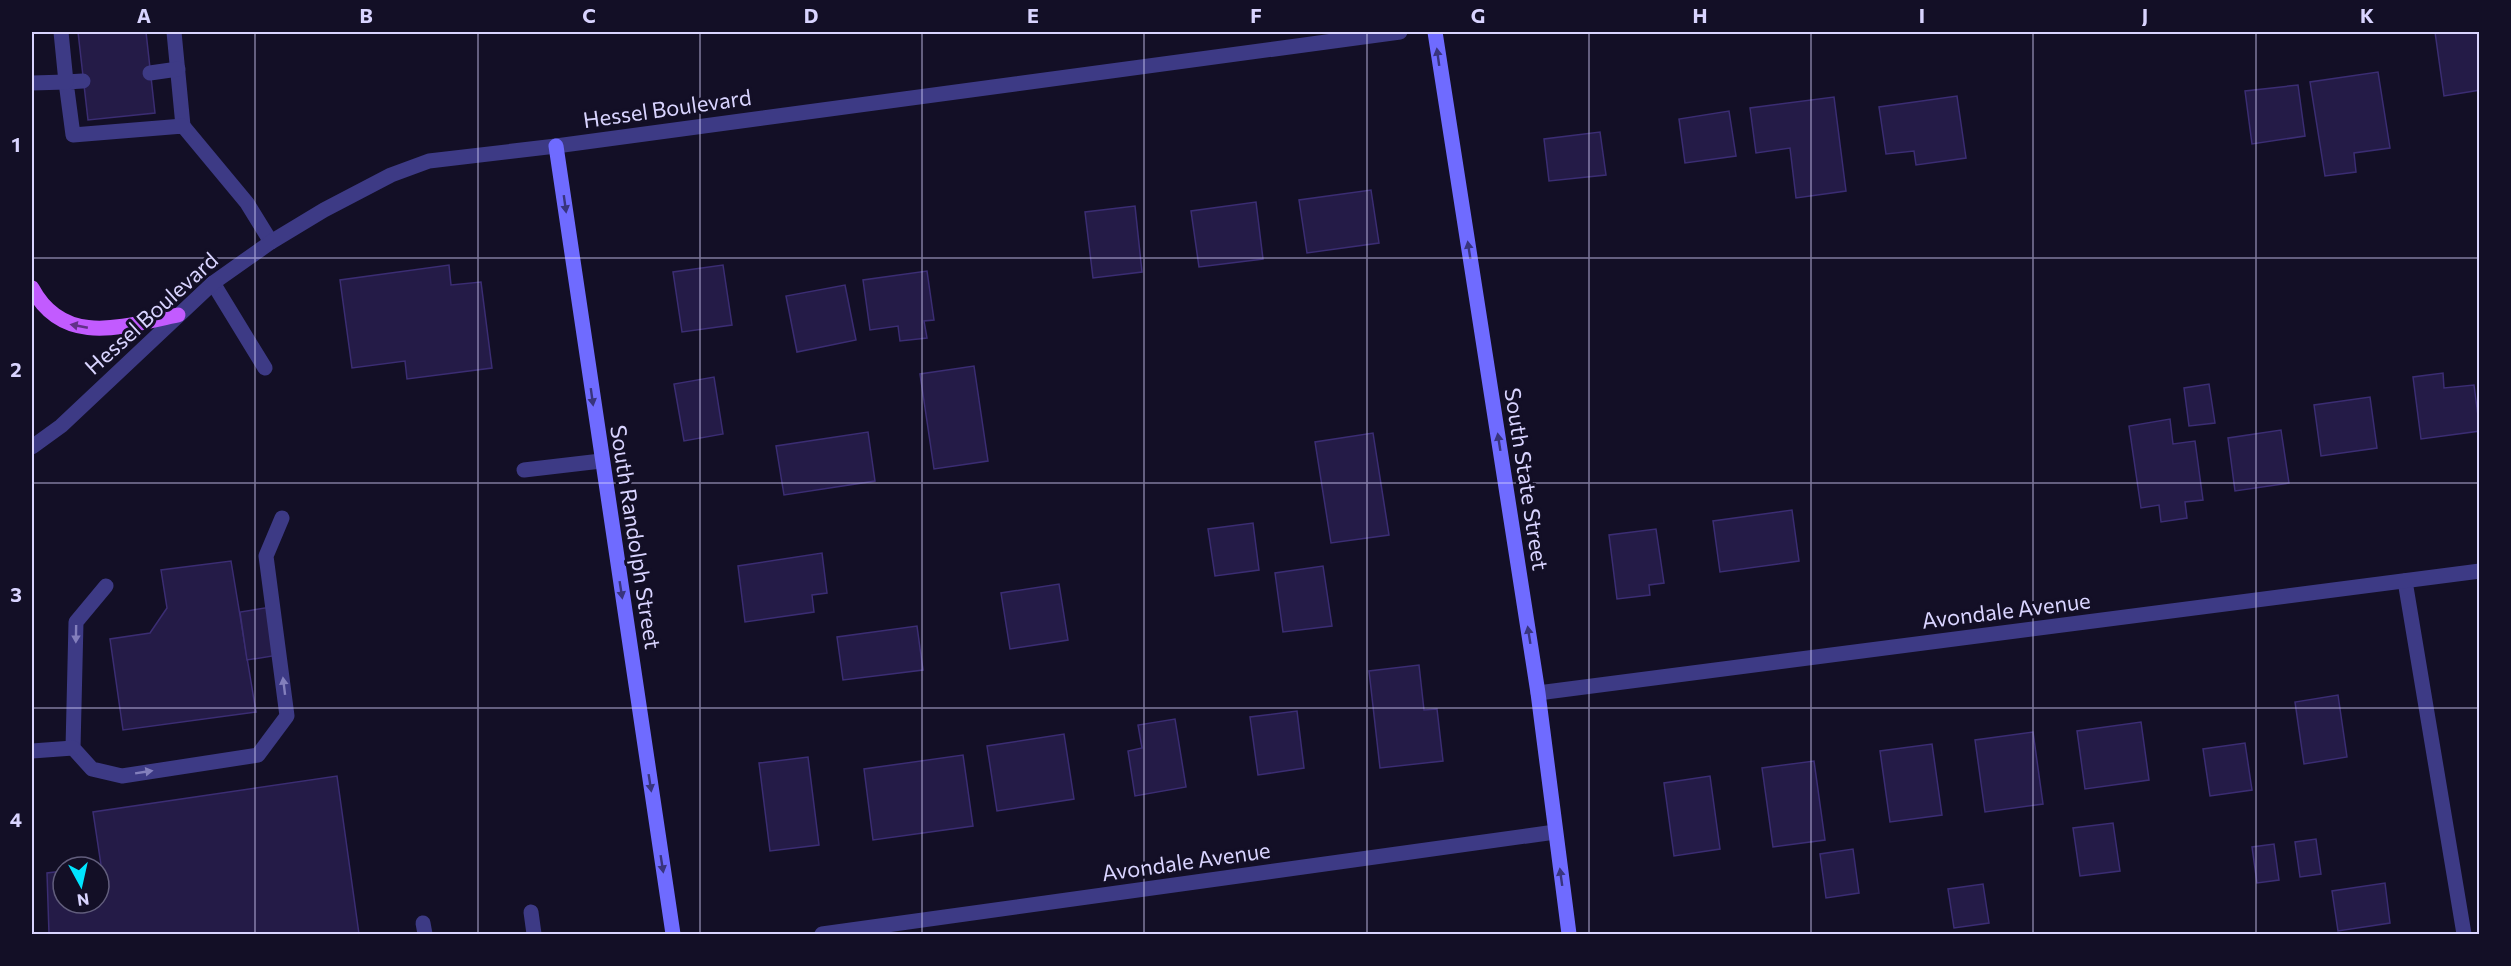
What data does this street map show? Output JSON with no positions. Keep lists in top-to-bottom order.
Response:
{
  "streets": {
    "main road": ["South State Street", "South Randolph Street"],
    "street": ["Hessel Boulevard", "Avondale Avenue"]
  },
  "crossings": [
    ["Hessel Boulevard", "South Randolph Street"],
    ["South State Street", "Avondale Avenue"]
  ],
  "one_way": ["South State Street", "South Randolph Street"],
  "north": "bottom",
  "grid": {
    "columns": [
      "A",
      "B",
      "C",
      "D",
      "E",
      "F",
      "G",
      "H",
      "I",
      "J",
      "K"
    ],
    "rows": [
      "1",
      "2",
      "3",
      "4"
    ]
  }
}
